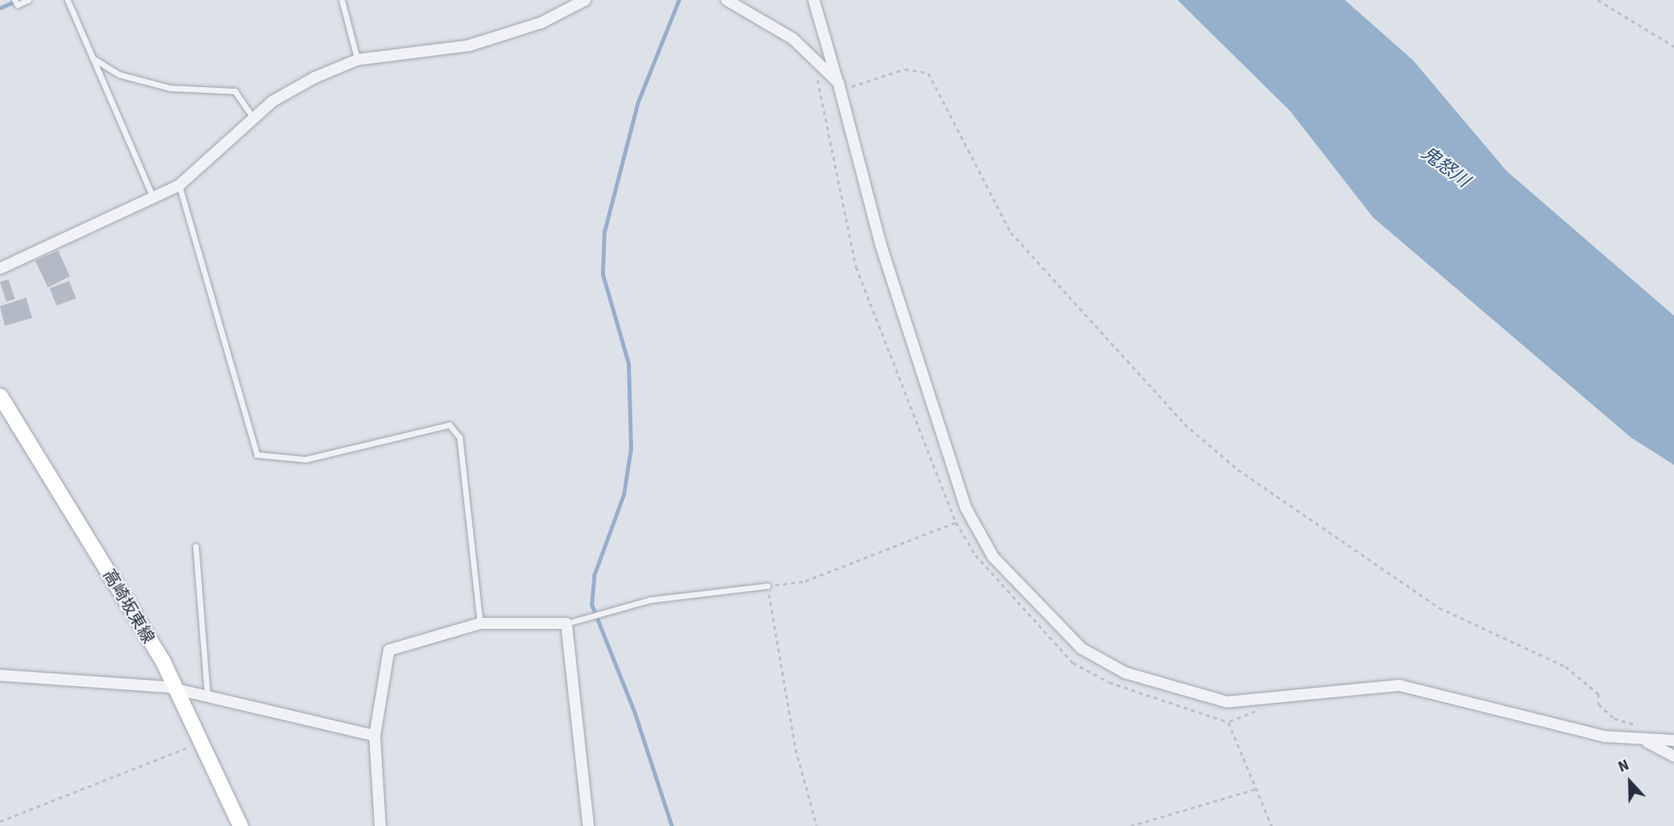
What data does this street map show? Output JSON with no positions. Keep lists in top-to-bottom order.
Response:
{
  "streets": {
    "main road": ["高崎坂東線"]
  },
  "water": ["鬼怒川"],
  "north": "top"
}
